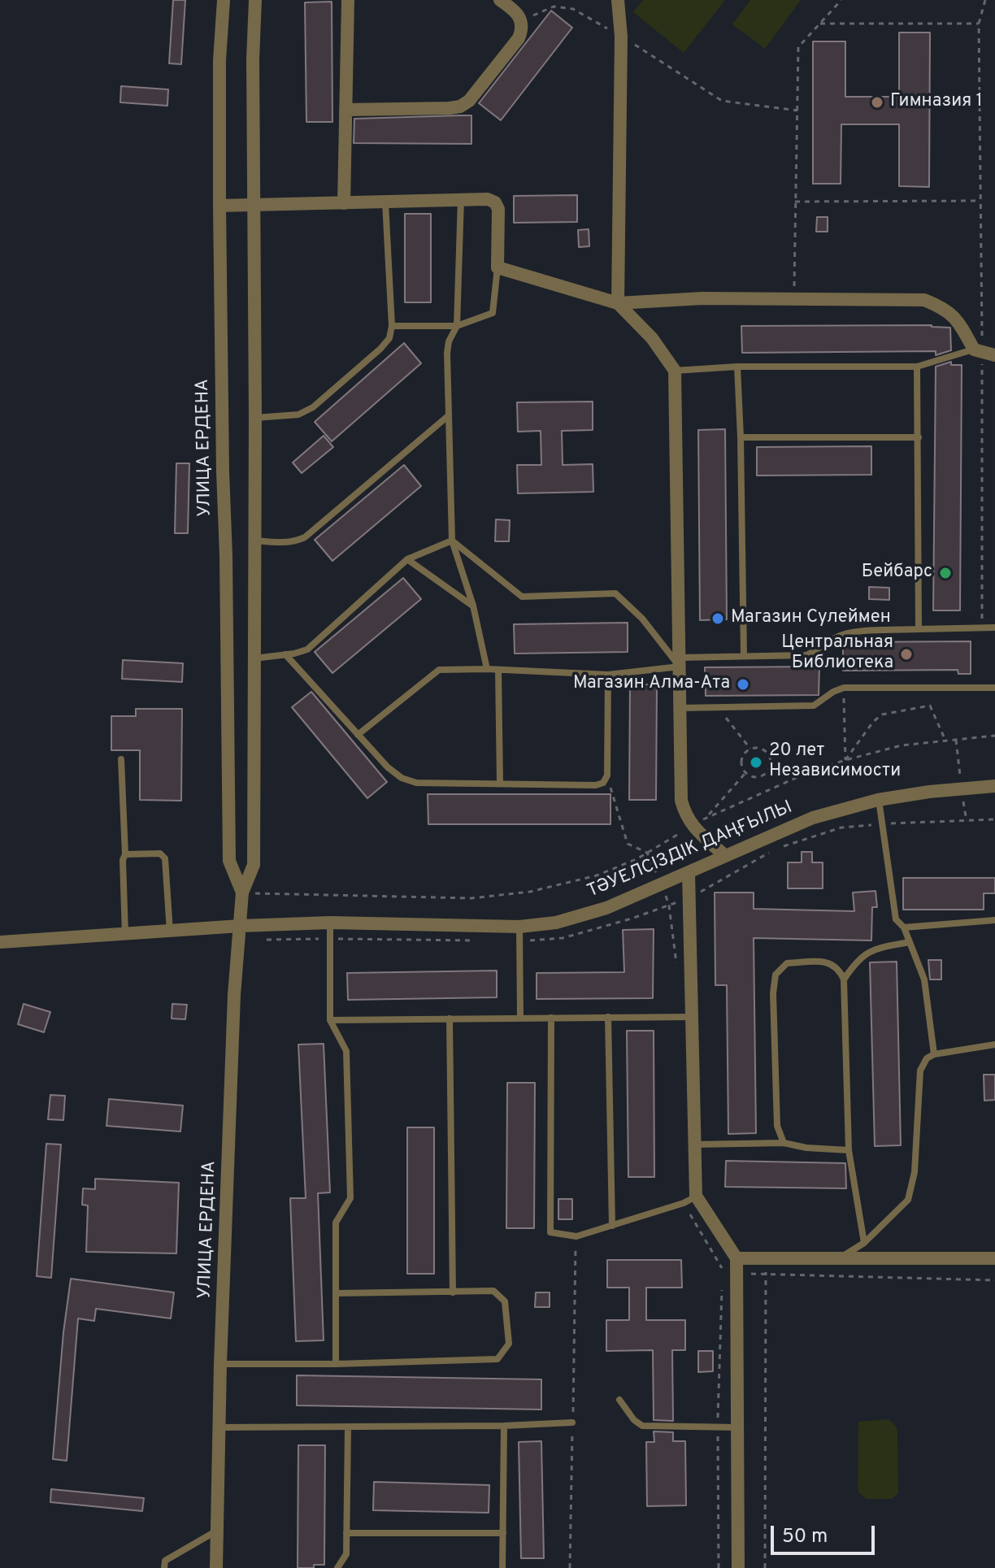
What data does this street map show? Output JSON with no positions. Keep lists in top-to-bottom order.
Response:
{
  "streets": {
    "street": ["УЛИЦА ЕРДЕНА", "ТӘУЕЛСІЗДІК ДАҢҒЫЛЫ"]
  },
  "crossings": [
    ["УЛИЦА ЕРДЕНА", "ТӘУЕЛСІЗДІК ДАҢҒЫЛЫ"]
  ],
  "places": [
    "Гимназия 1",
    "Бейбарс",
    "Магазин Сулеймен",
    "Центральная Библиотека",
    "Магазин Алма-Ата",
    "20 лет Независимости"
  ],
  "scale_bar": "50 m"
}
